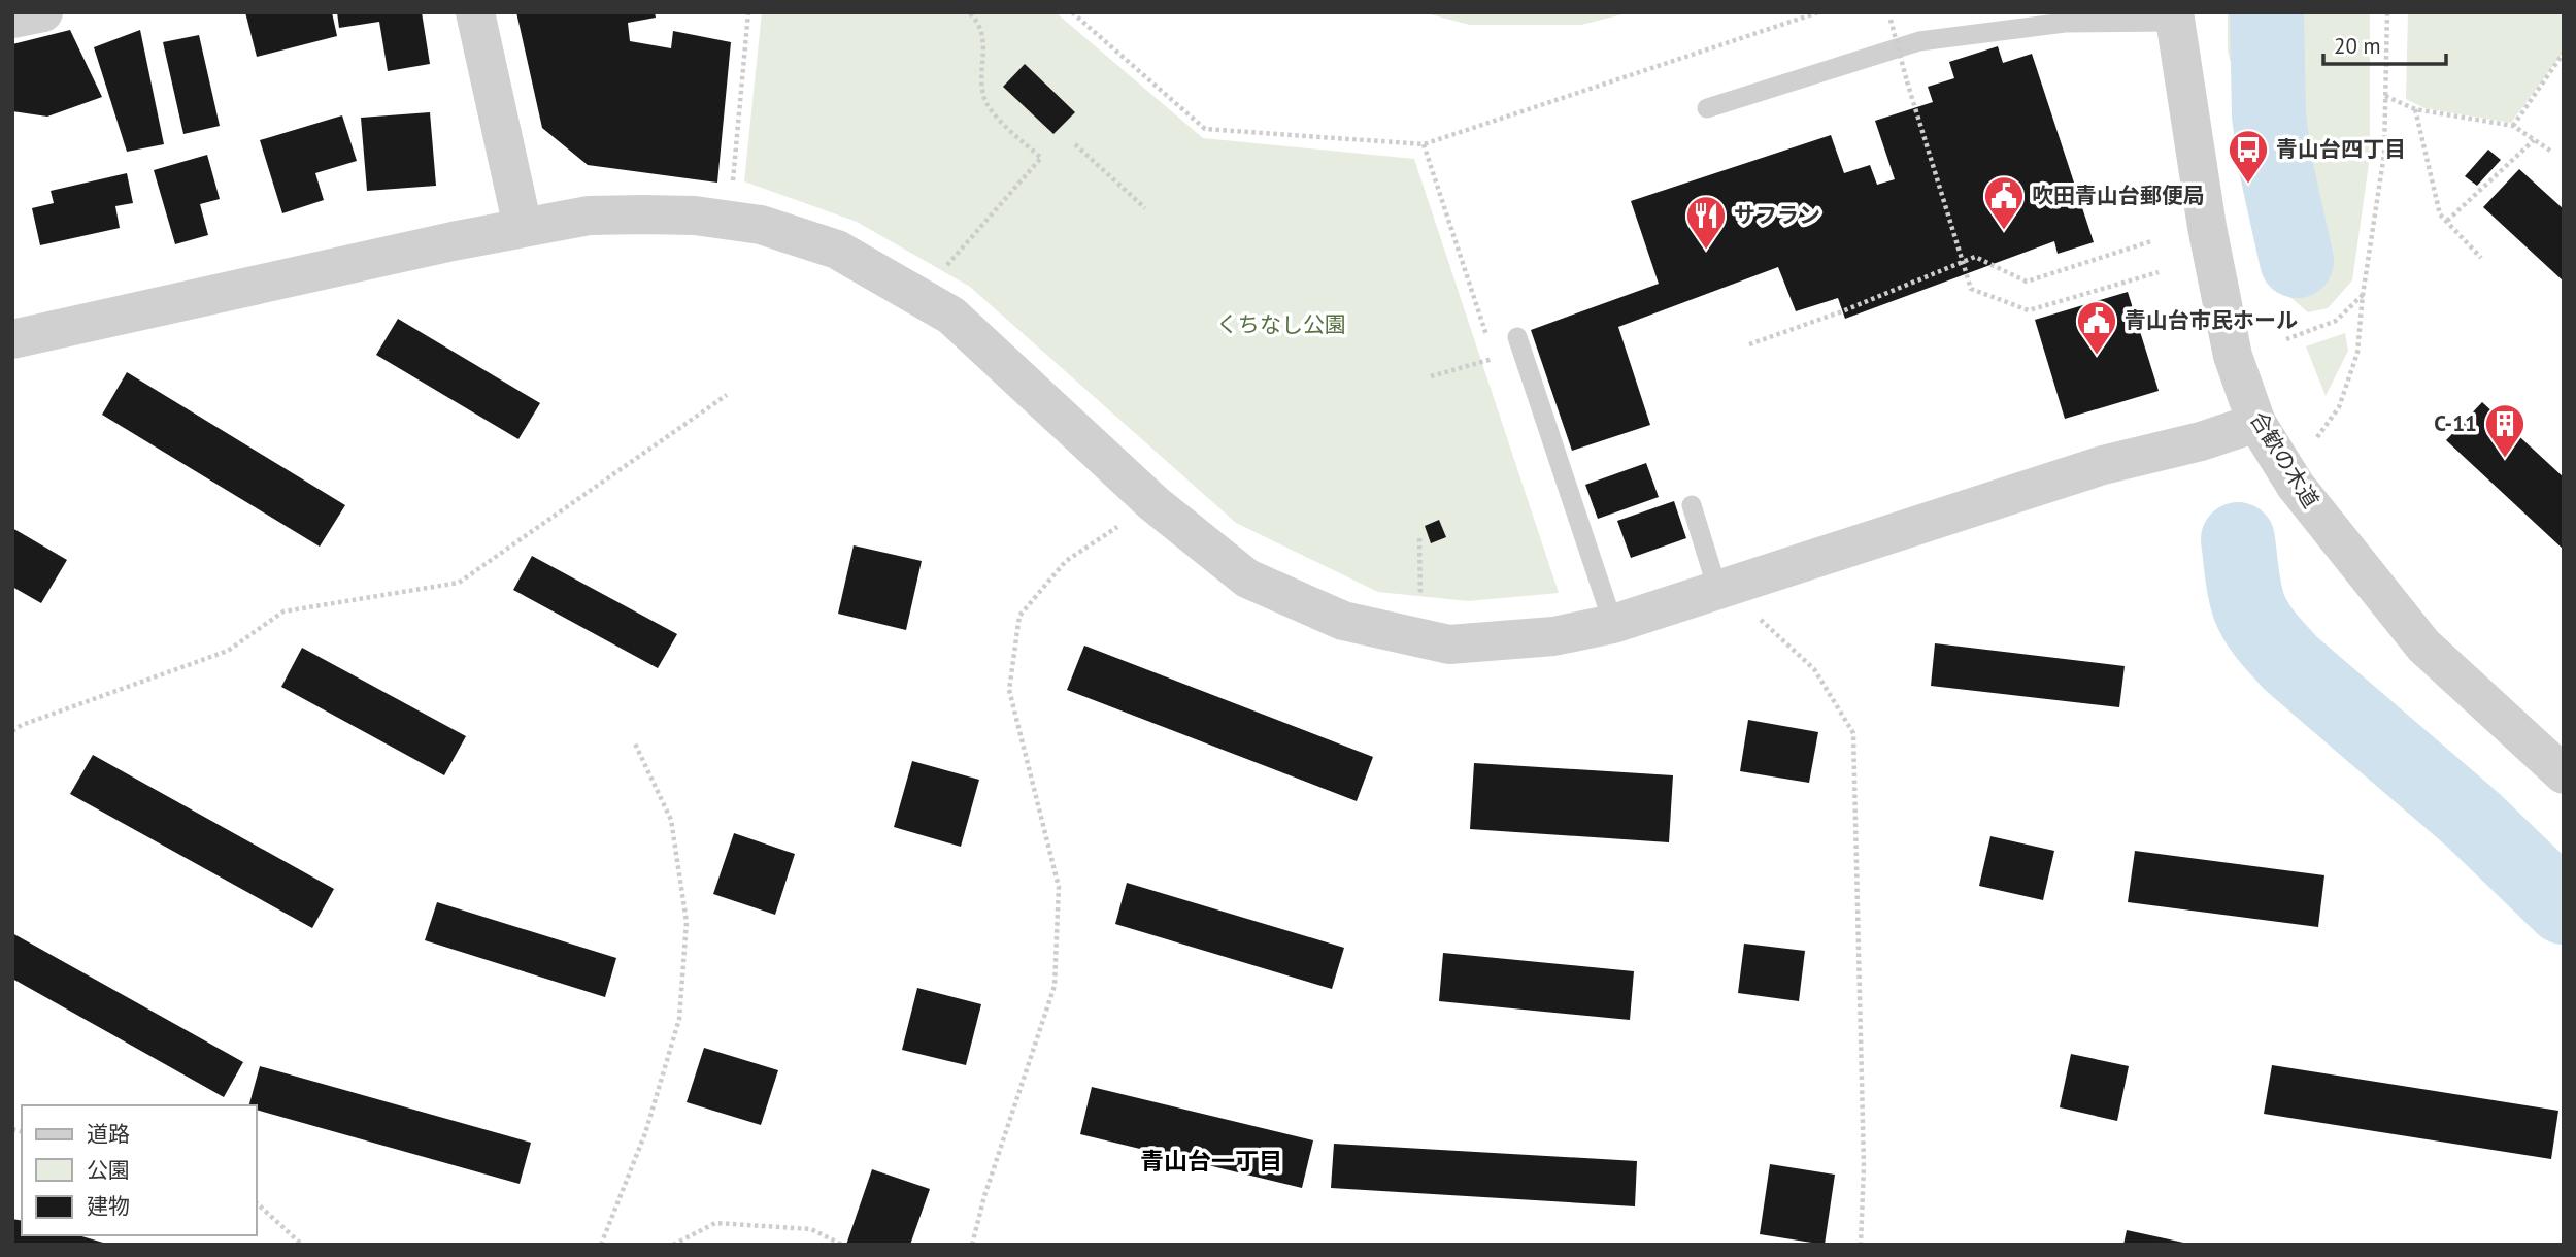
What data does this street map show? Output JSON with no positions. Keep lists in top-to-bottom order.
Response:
{
  "streets": {
    "street": ["合歓の木道"]
  },
  "districts": ["青山台一丁目"],
  "parks": ["くちなし公園"],
  "places": {
    "bus stop": ["青山台四丁目"],
    "public building": ["吹田青山台郵便局", "青山台市民ホール"],
    "restaurant": ["サフラン"],
    "building": ["C-11"]
  },
  "legend": ["道路", "公園", "建物"],
  "scale_bar": "20 m"
}
